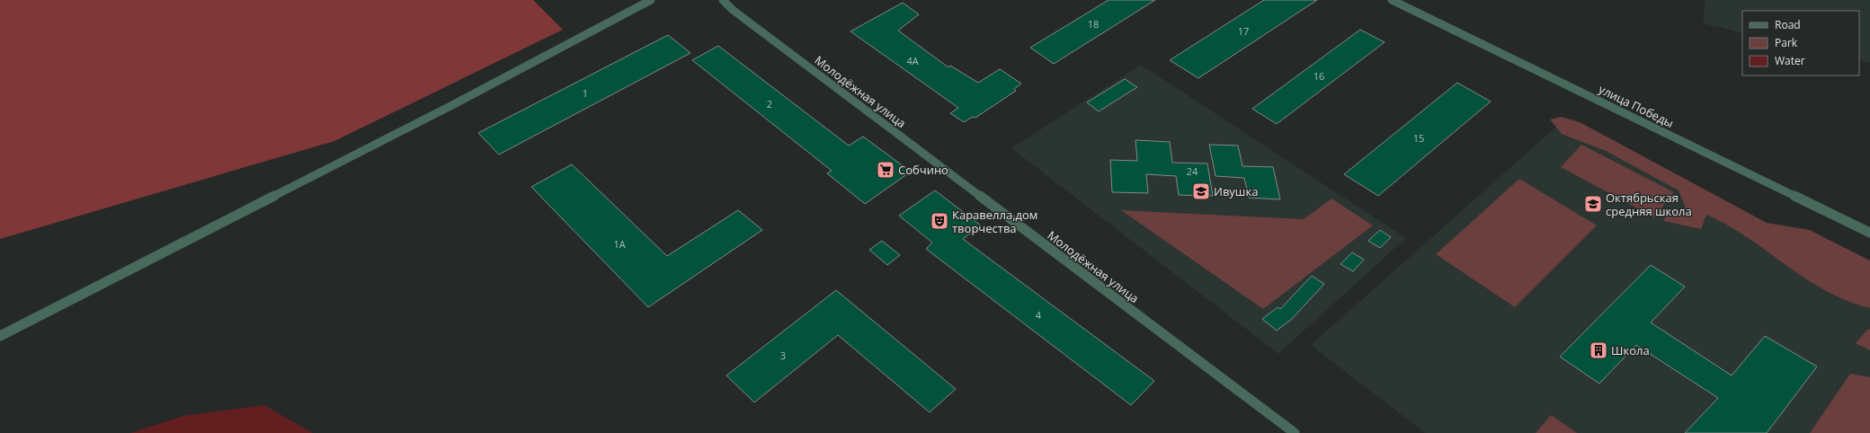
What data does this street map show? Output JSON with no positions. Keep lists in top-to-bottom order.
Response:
{
  "streets": {
    "street": ["Молодёжная улица", "улица Победы"]
  },
  "places": {
    "supermarket": ["Собчино"],
    "school or university": ["Ивушка", "Октябрьская средняя школа"],
    "theatre": ["Каравелла,дом творчества"],
    "building": ["Школа"]
  },
  "house_numbers": [
    "18",
    "17",
    "4А",
    "16",
    "1",
    "2",
    "15",
    "24",
    "1А",
    "4",
    "3"
  ],
  "legend": ["Road", "Park", "Water"]
}
